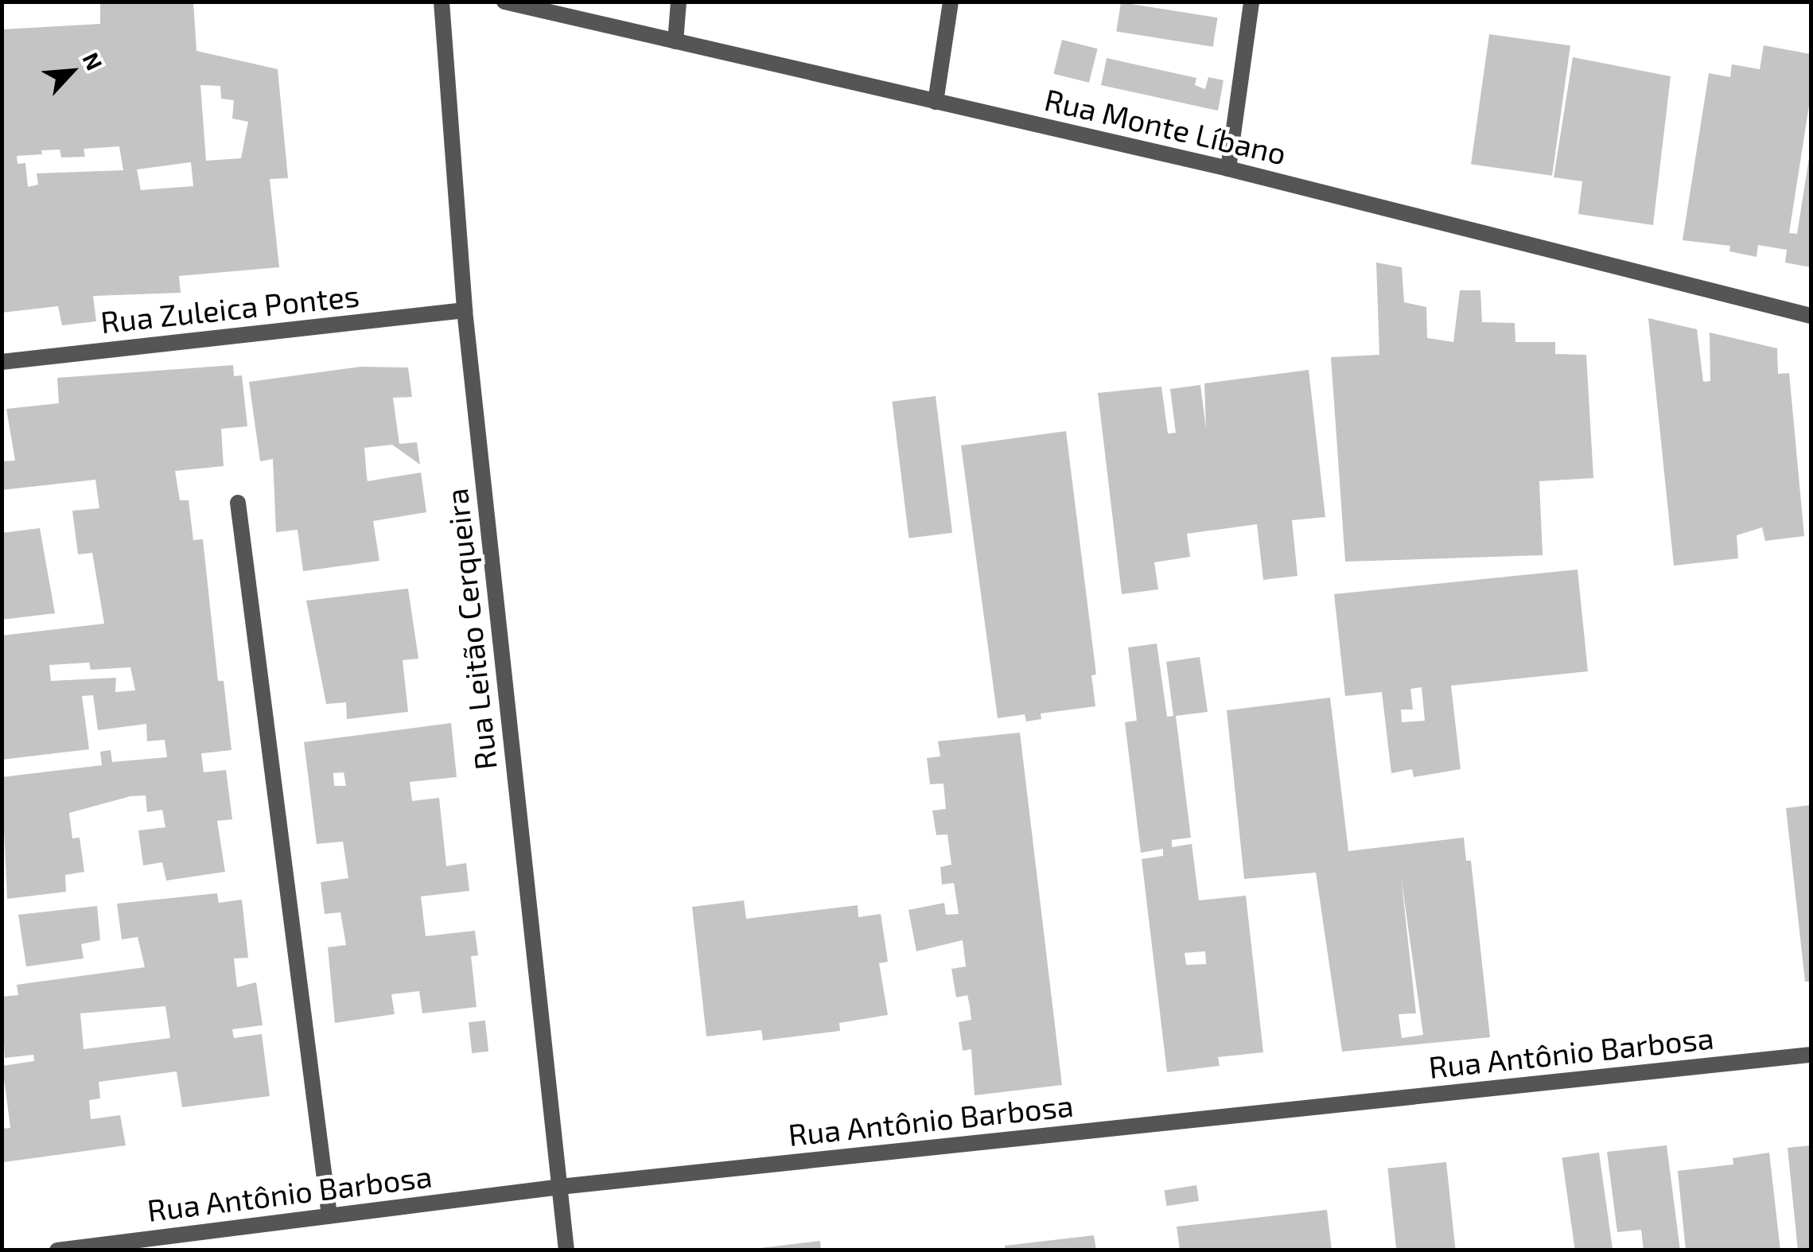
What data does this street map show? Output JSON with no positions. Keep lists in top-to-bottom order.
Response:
{
  "streets": {
    "street": [
      "Rua Monte Líbano",
      "Rua Zuleica Pontes",
      "Rua Leitão Cerqueira",
      "Rua Antônio Barbosa"
    ]
  },
  "crossings": [
    ["Rua Zuleica Pontes", "Rua Leitão Cerqueira"],
    ["Rua Leitão Cerqueira", "Rua Antônio Barbosa"]
  ],
  "north": "top right"
}
